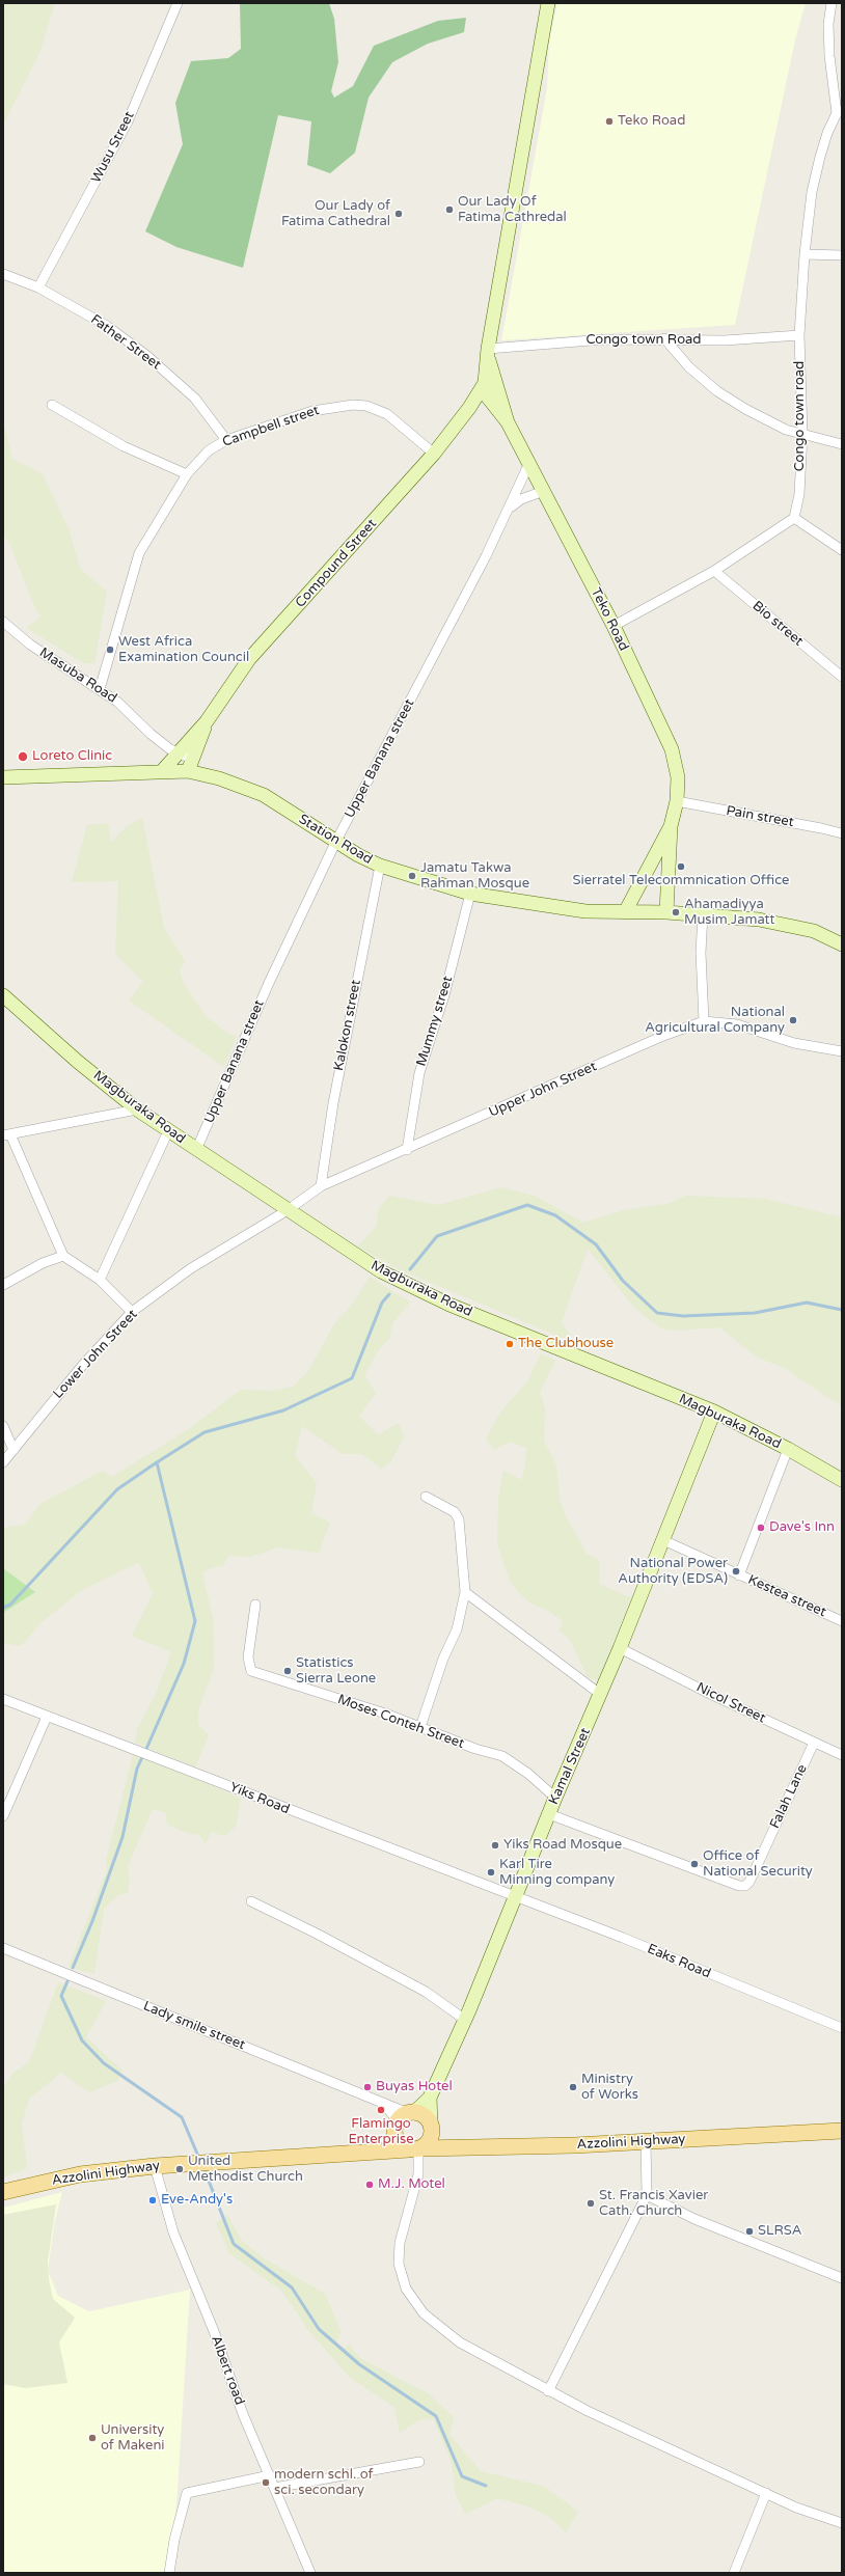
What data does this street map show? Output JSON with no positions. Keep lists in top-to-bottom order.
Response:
{
  "streets": {
    "main road": ["Azzolini Highway"],
    "street": [
      "Wusu Street",
      "Congo town Road",
      "Father Street",
      "Congo town road",
      "Campbell street",
      "Compound Street",
      "Teko Road",
      "Bio street",
      "Masuba Road",
      "Upper Banana street",
      "Pain street",
      "Station Road",
      "Mummy street",
      "Kalokon street",
      "Upper John Street",
      "Magburaka Road",
      "Lower John Street",
      "Kestea street",
      "Nicol Street",
      "Moses Conteh Street",
      "Kamal Street",
      "Falah Lane",
      "Yiks Road",
      "Eaks Road",
      "Lady smile street",
      "Albert road"
    ]
  },
  "crossings": [
    ["Wusu Street", "Father Street"],
    ["Congo town Road", "Congo town road"],
    ["Congo town Road", "Teko Road"],
    ["Father Street", "Campbell street"],
    ["Campbell street", "Compound Street"],
    ["Campbell street", "Masuba Road"],
    ["Compound Street", "Teko Road"],
    ["Compound Street", "Masuba Road"],
    ["Compound Street", "Station Road"],
    ["Teko Road", "Upper Banana street"],
    ["Teko Road", "Pain street"],
    ["Teko Road", "Station Road"],
    ["Masuba Road", "Station Road"],
    ["Upper Banana street", "Station Road"],
    ["Upper Banana street", "Magburaka Road"],
    ["Station Road", "Mummy street"],
    ["Station Road", "Kalokon street"],
    ["Mummy street", "Upper John Street"],
    ["Kalokon street", "Upper John Street"],
    ["Upper John Street", "Magburaka Road"],
    ["Upper John Street", "Lower John Street"],
    ["Magburaka Road", "Lower John Street"],
    ["Magburaka Road", "Kamal Street"],
    ["Kestea street", "Kamal Street"],
    ["Nicol Street", "Kamal Street"],
    ["Nicol Street", "Falah Lane"],
    ["Moses Conteh Street", "Kamal Street"],
    ["Kamal Street", "Falah Lane"],
    ["Kamal Street", "Yiks Road"],
    ["Kamal Street", "Eaks Road"],
    ["Kamal Street", "Lady smile street"],
    ["Kamal Street", "Azzolini Highway"],
    ["Yiks Road", "Eaks Road"],
    ["Lady smile street", "Azzolini Highway"],
    ["Azzolini Highway", "Albert road"]
  ],
  "places": [
    "Teko Road",
    "Our Lady Of Fatima Cathredal",
    "Our Lady of Fatima Cathedral",
    "West Africa Examination Council",
    "Loreto Clinic",
    "Sierratel Telecommnication Office",
    "Jamatu Takwa Rahman Mosque",
    "Ahamadiyya Musim Jamatt",
    "National Agricultural Company",
    "The Clubhouse",
    "Dave's Inn",
    "National Power Authority (EDSA)",
    "Statistics Sierra Leone",
    "Yiks Road Mosque",
    "Office of National Security",
    "Karl Tire Minning company",
    "Buyas Hotel",
    "Ministry of Works",
    "Flamingo Enterprise",
    "United Methodist Church",
    "M.J. Motel",
    "Eve-Andy's",
    "St. Francis Xavier Cath. Church",
    "SLRSA",
    "University of Makeni",
    "modern schl. of sci. secondary"
  ]
}
